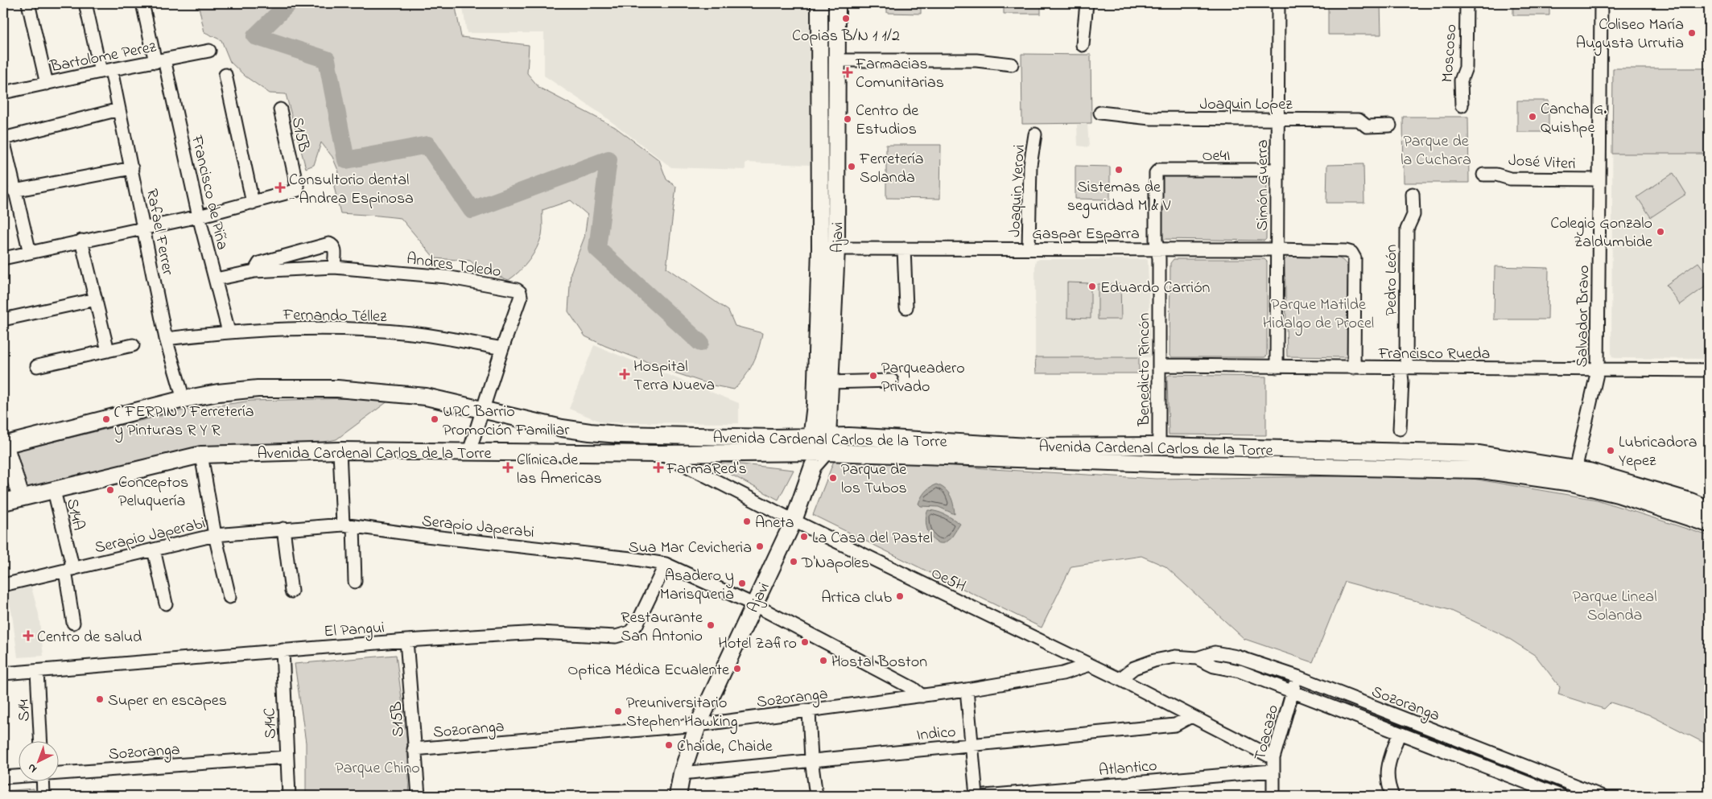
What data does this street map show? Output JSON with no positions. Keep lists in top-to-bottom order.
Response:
{
  "streets": {
    "street": [
      "Moscoso",
      "Bartolome Perez",
      "Joaquin Lopez",
      "S15B",
      "Oe4I",
      "José Viteri",
      "Simón Guerra",
      "Joaquin Yerovi",
      "Francisco de Piña",
      "Rafael Ferrer",
      "Gaspar Esparra",
      "Ajavi",
      "Andres Toledo",
      "Pedro León",
      "Fernando Téllez",
      "Salvador Bravo",
      "Francisco Rueda",
      "Benedicto Rincón",
      "Avenida Cardenal Carlos de la Torre",
      "S14A",
      "Serapio Japerabi",
      "Oe5H",
      "El Pangui",
      "Sozoranga",
      "S14",
      "S14C",
      "Indico",
      "Toacazo",
      "Atlantico"
    ]
  },
  "crossings": [
    ["Bartolome Perez", "Francisco de Piña"],
    ["Bartolome Perez", "Rafael Ferrer"],
    ["Joaquin Lopez", "Simón Guerra"],
    ["S15B", "El Pangui"],
    ["S15B", "Sozoranga"],
    ["Oe4I", "Simón Guerra"],
    ["Oe4I", "Benedicto Rincón"],
    ["José Viteri", "Salvador Bravo"],
    ["Simón Guerra", "Gaspar Esparra"],
    ["Simón Guerra", "Francisco Rueda"],
    ["Joaquin Yerovi", "Gaspar Esparra"],
    ["Francisco de Piña", "Andres Toledo"],
    ["Francisco de Piña", "Fernando Téllez"],
    ["Rafael Ferrer", "Fernando Téllez"],
    ["Rafael Ferrer", "Avenida Cardenal Carlos de la Torre"],
    ["Gaspar Esparra", "Ajavi"],
    ["Gaspar Esparra", "Francisco Rueda"],
    ["Gaspar Esparra", "Benedicto Rincón"],
    ["Ajavi", "Avenida Cardenal Carlos de la Torre"],
    ["Ajavi", "Serapio Japerabi"],
    ["Ajavi", "Oe5H"],
    ["Ajavi", "Sozoranga"],
    ["Ajavi", "Indico"],
    ["Andres Toledo", "Fernando Téllez"],
    ["Andres Toledo", "Avenida Cardenal Carlos de la Torre"],
    ["Pedro León", "Francisco Rueda"],
    ["Salvador Bravo", "Francisco Rueda"],
    ["Salvador Bravo", "Avenida Cardenal Carlos de la Torre"],
    ["Francisco Rueda", "Benedicto Rincón"],
    ["Benedicto Rincón", "Avenida Cardenal Carlos de la Torre"],
    ["Avenida Cardenal Carlos de la Torre", "S14A"],
    ["Avenida Cardenal Carlos de la Torre", "Oe5H"],
    ["S14A", "Serapio Japerabi"],
    ["Serapio Japerabi", "El Pangui"],
    ["Serapio Japerabi", "Sozoranga"],
    ["Oe5H", "Sozoranga"],
    ["El Pangui", "S14"],
    ["El Pangui", "S14C"],
    ["Sozoranga", "S14C"],
    ["Sozoranga", "Toacazo"],
    ["Toacazo", "Atlantico"]
  ],
  "parks": [
    "Parque de la Cuchara",
    "Parque Matilde Hidalgo de Procel",
    "Parque Lineal Solanda",
    "Parque Chino"
  ],
  "places": {
    "other": [
      "Copias B/N 1 1/2",
      "Coliseo María Augusta Urrutia",
      "Cancha G. Quishpe",
      "Centro de Estudios",
      "Ferretería Solanda",
      "Sistemas de seguridad M & V",
      "Colegio Gonzalo Zaldumbide",
      "Eduardo Carrión",
      "Parqueadero Privado",
      "( FERPIN ) Ferretería y Pinturas R Y R",
      "UPC Barrio Promoción Familiar",
      "Lubricadora Yepez",
      "Parque de los Tubos",
      "Conceptos Peluquería",
      "Aneta",
      "La Casa del Pastel",
      "Sua Mar Cevicheria",
      "D'Napoles",
      "Asadero y Marisqueria",
      "Artica club",
      "Restaurante San Antonio",
      "Hotel Zafiro",
      "Hostal Boston",
      "Optica Médica Ecualente",
      "Super en escapes",
      "Preuniversitario Stephen Hawking",
      "Chaide, Chaide"
    ],
    "health": [
      "Farmacias Comunitarias",
      "Consultorio dental - Andrea Espinosa",
      "Hospital Terra Nueva",
      "Clínica de las Americas",
      "FarmaRed's",
      "Centro de salud"
    ]
  },
  "north": "bottom left"
}
